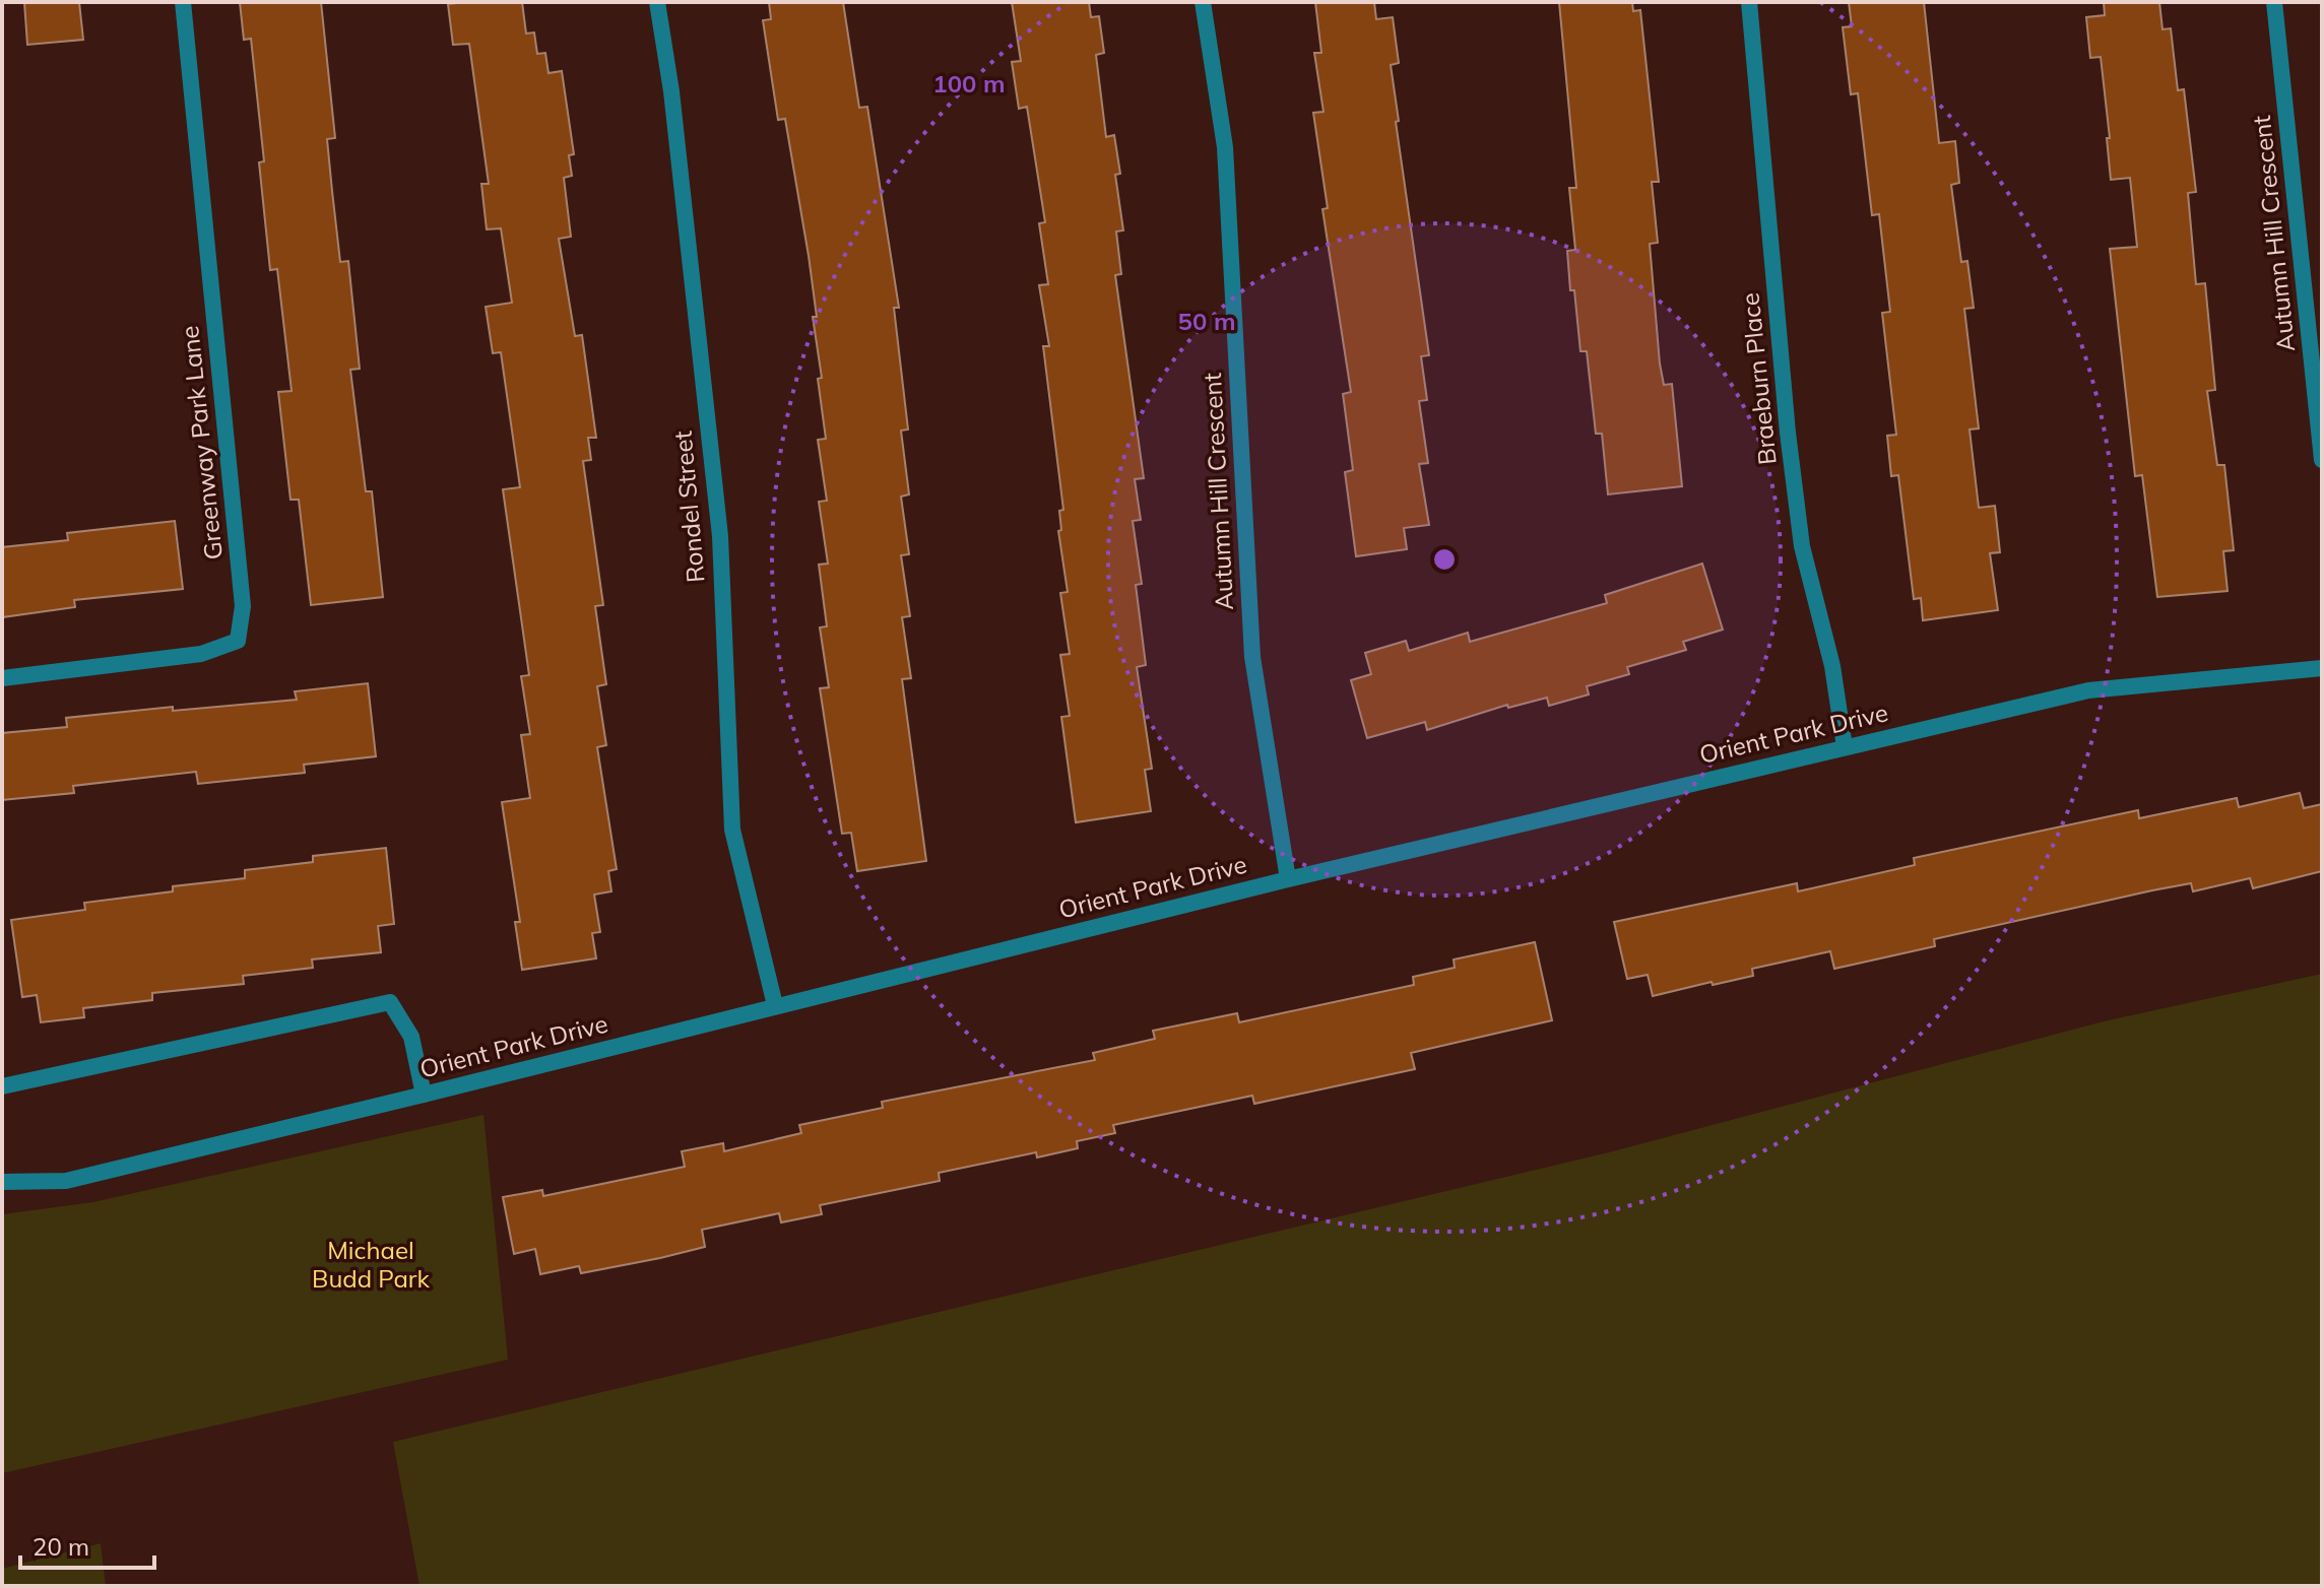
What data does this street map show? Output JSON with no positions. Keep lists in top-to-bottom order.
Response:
{
  "streets": {
    "street": [
      "Autumn Hill Crescent",
      "Braeburn Place",
      "Greenway Park Lane",
      "Rondel Street",
      "Orient Park Drive"
    ]
  },
  "crossings": [
    ["Autumn Hill Crescent", "Orient Park Drive"],
    ["Braeburn Place", "Orient Park Drive"],
    ["Rondel Street", "Orient Park Drive"]
  ],
  "parks": ["Michael Budd Park"],
  "scale_bar": "20 m",
  "rings": ["100 m", "50 m"]
}
